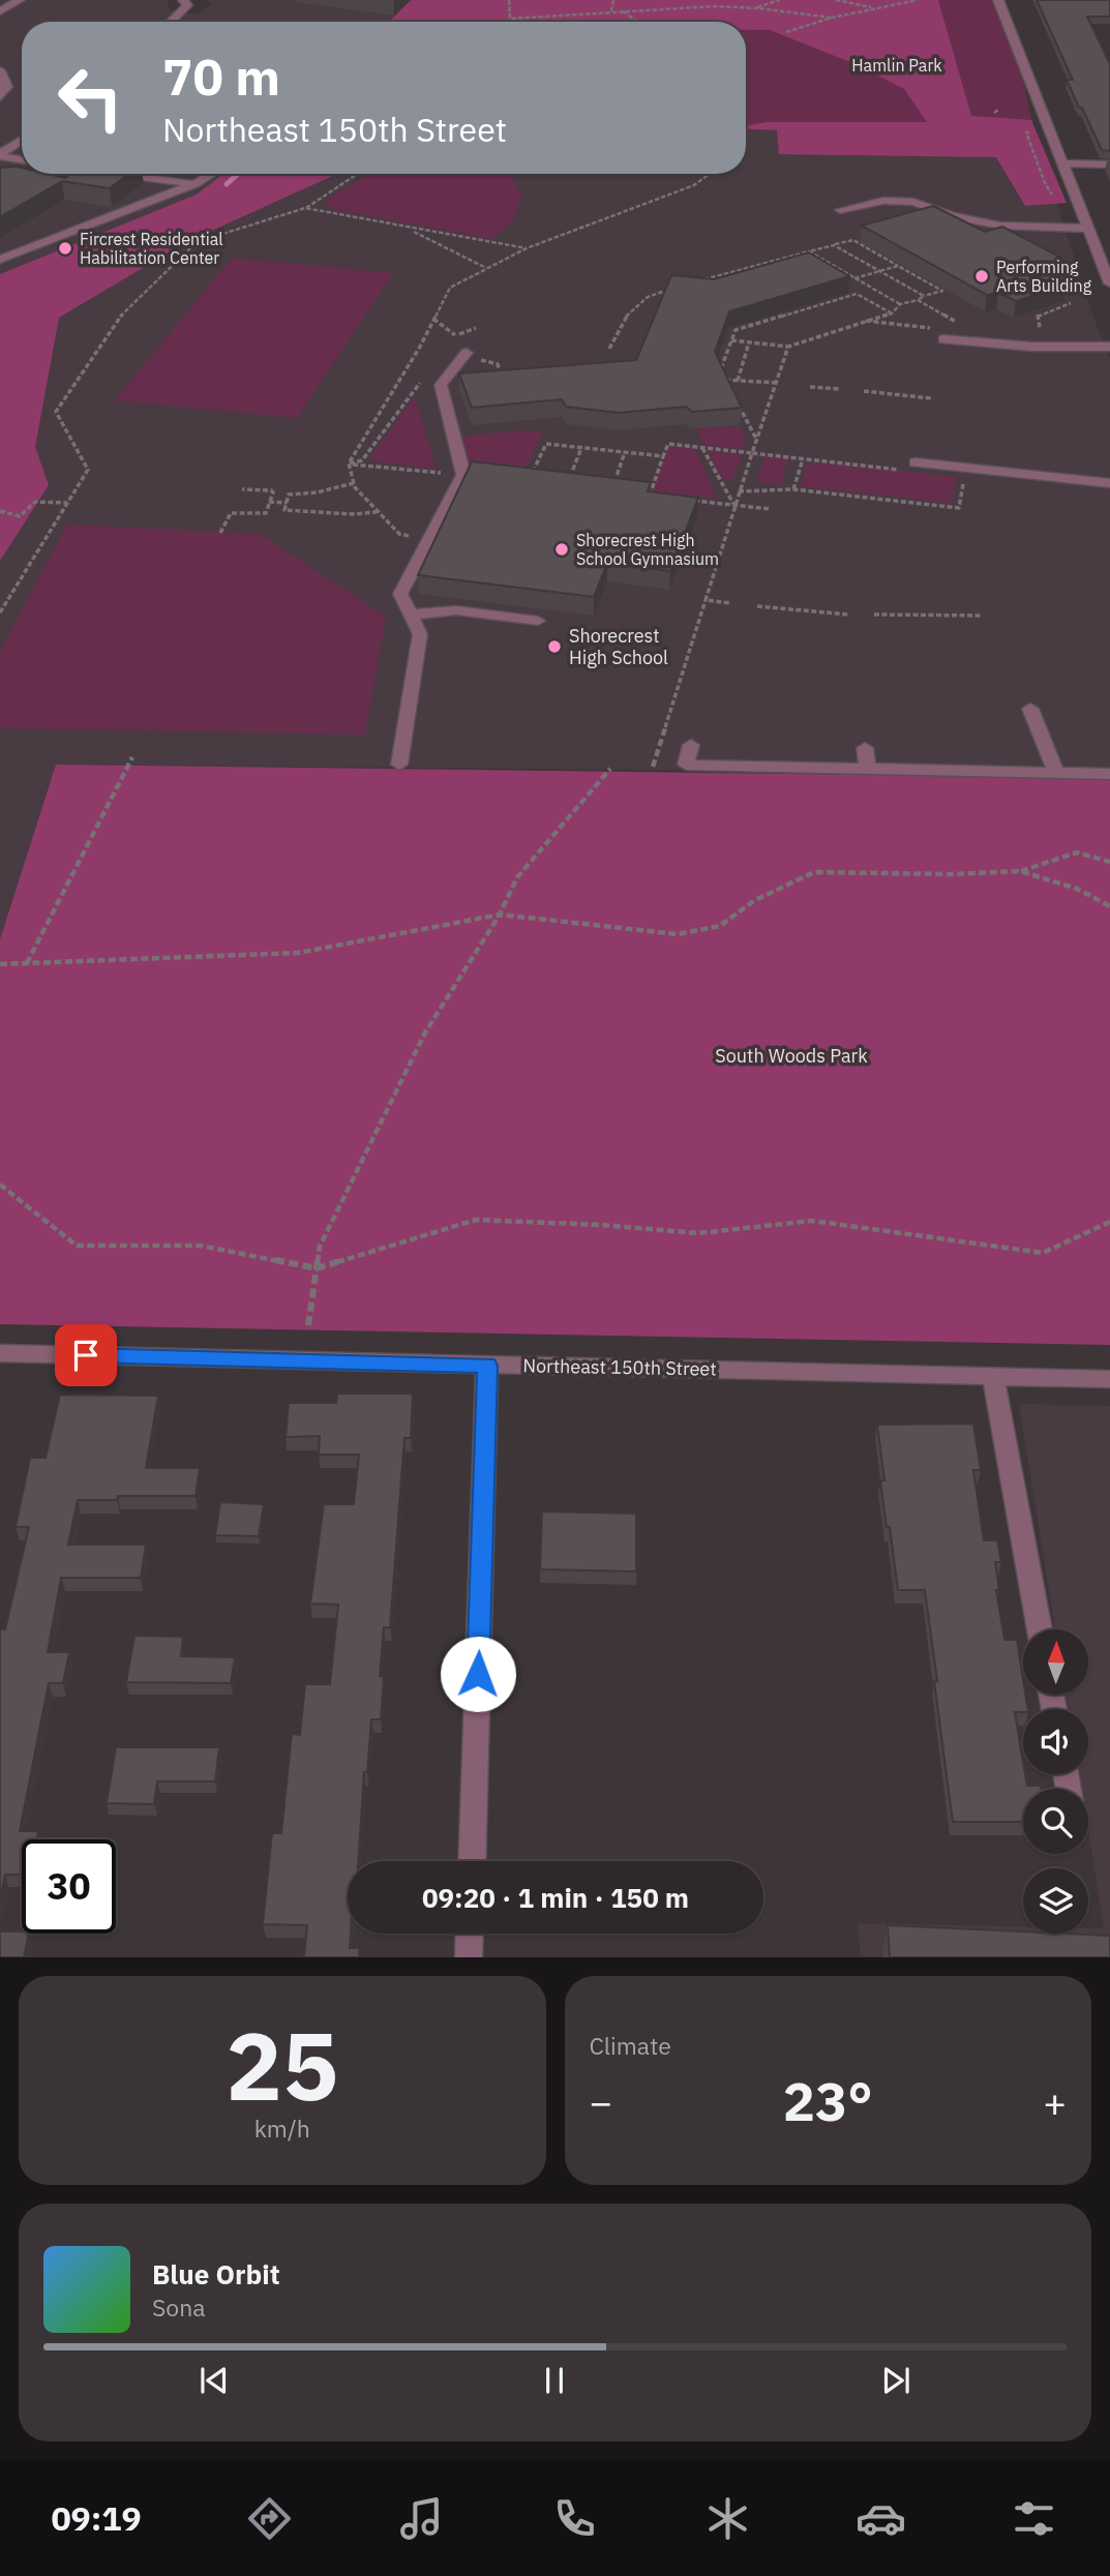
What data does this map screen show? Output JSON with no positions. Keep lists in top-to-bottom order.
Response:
{
  "streets": {
    "street": ["Northeast 150th Street"]
  },
  "parks": ["Hamlin Park", "South Woods Park"],
  "places": [
    "Fircrest Residential Habilitation Center",
    "Performing Arts Building",
    "Shorecrest High School Gymnasium",
    "Shorecrest High School"
  ],
  "north": "top",
  "page": {
    "turn": ["70 m", "Northeast 150th Street"],
    "limit": "30",
    "trip": "09:20 · 1 min · 150 m",
    "tile": [
      ["25", "km/h"],
      "Climate"
    ],
    "heat": ["−", "23°", "+"],
    "song": ["Blue Orbit", "Sona"],
    "tabs": "09:19"
  }
}
